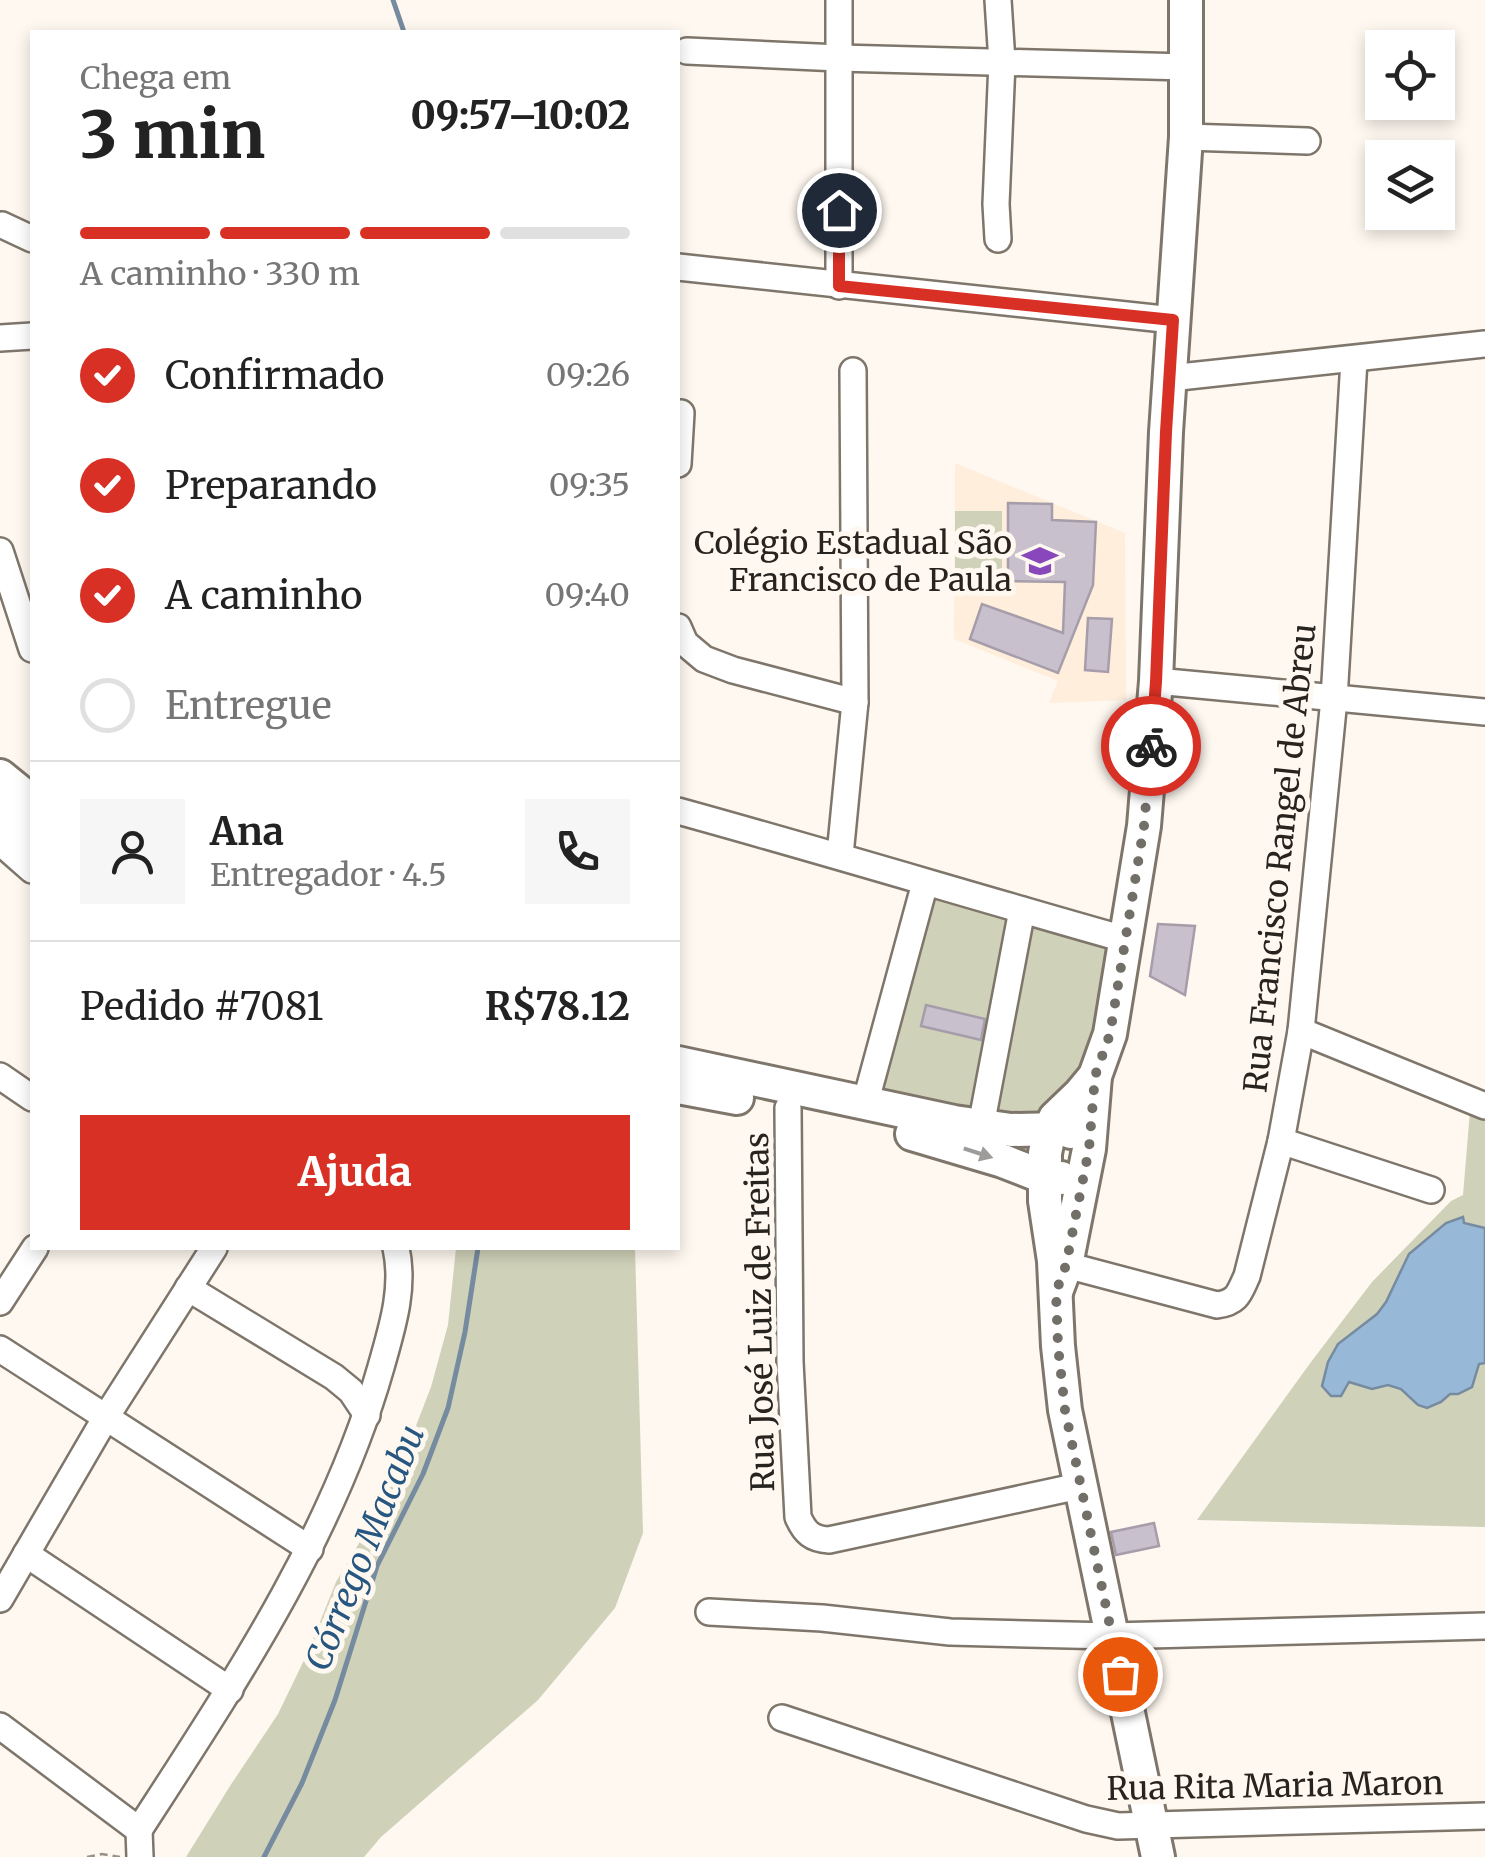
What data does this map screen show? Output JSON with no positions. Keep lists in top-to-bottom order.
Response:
{
  "streets": {
    "street": ["Rua Francisco Rangel de Abreu", "Rua José Luiz de Freitas", "Rua Rita Maria Maron"]
  },
  "water": ["Córrego Macabu"],
  "places": {
    "school or university": ["Colégio Estadual São Francisco de Paula"]
  },
  "page": {
    "heading": ["3 min", "Chega em", "09:57–10:02"],
    "panel": [
      "Ana",
      "Entregador · 4.5",
      "Pedido #7081",
      "R$78.12"
    ],
    "bar": "A caminho · 330 m",
    "list": [
      ["Confirmado", "09:26"],
      ["Preparando", "09:35"],
      ["A caminho", "09:40"],
      "Entregue"
    ],
    "buttons": "Ajuda"
  }
}
